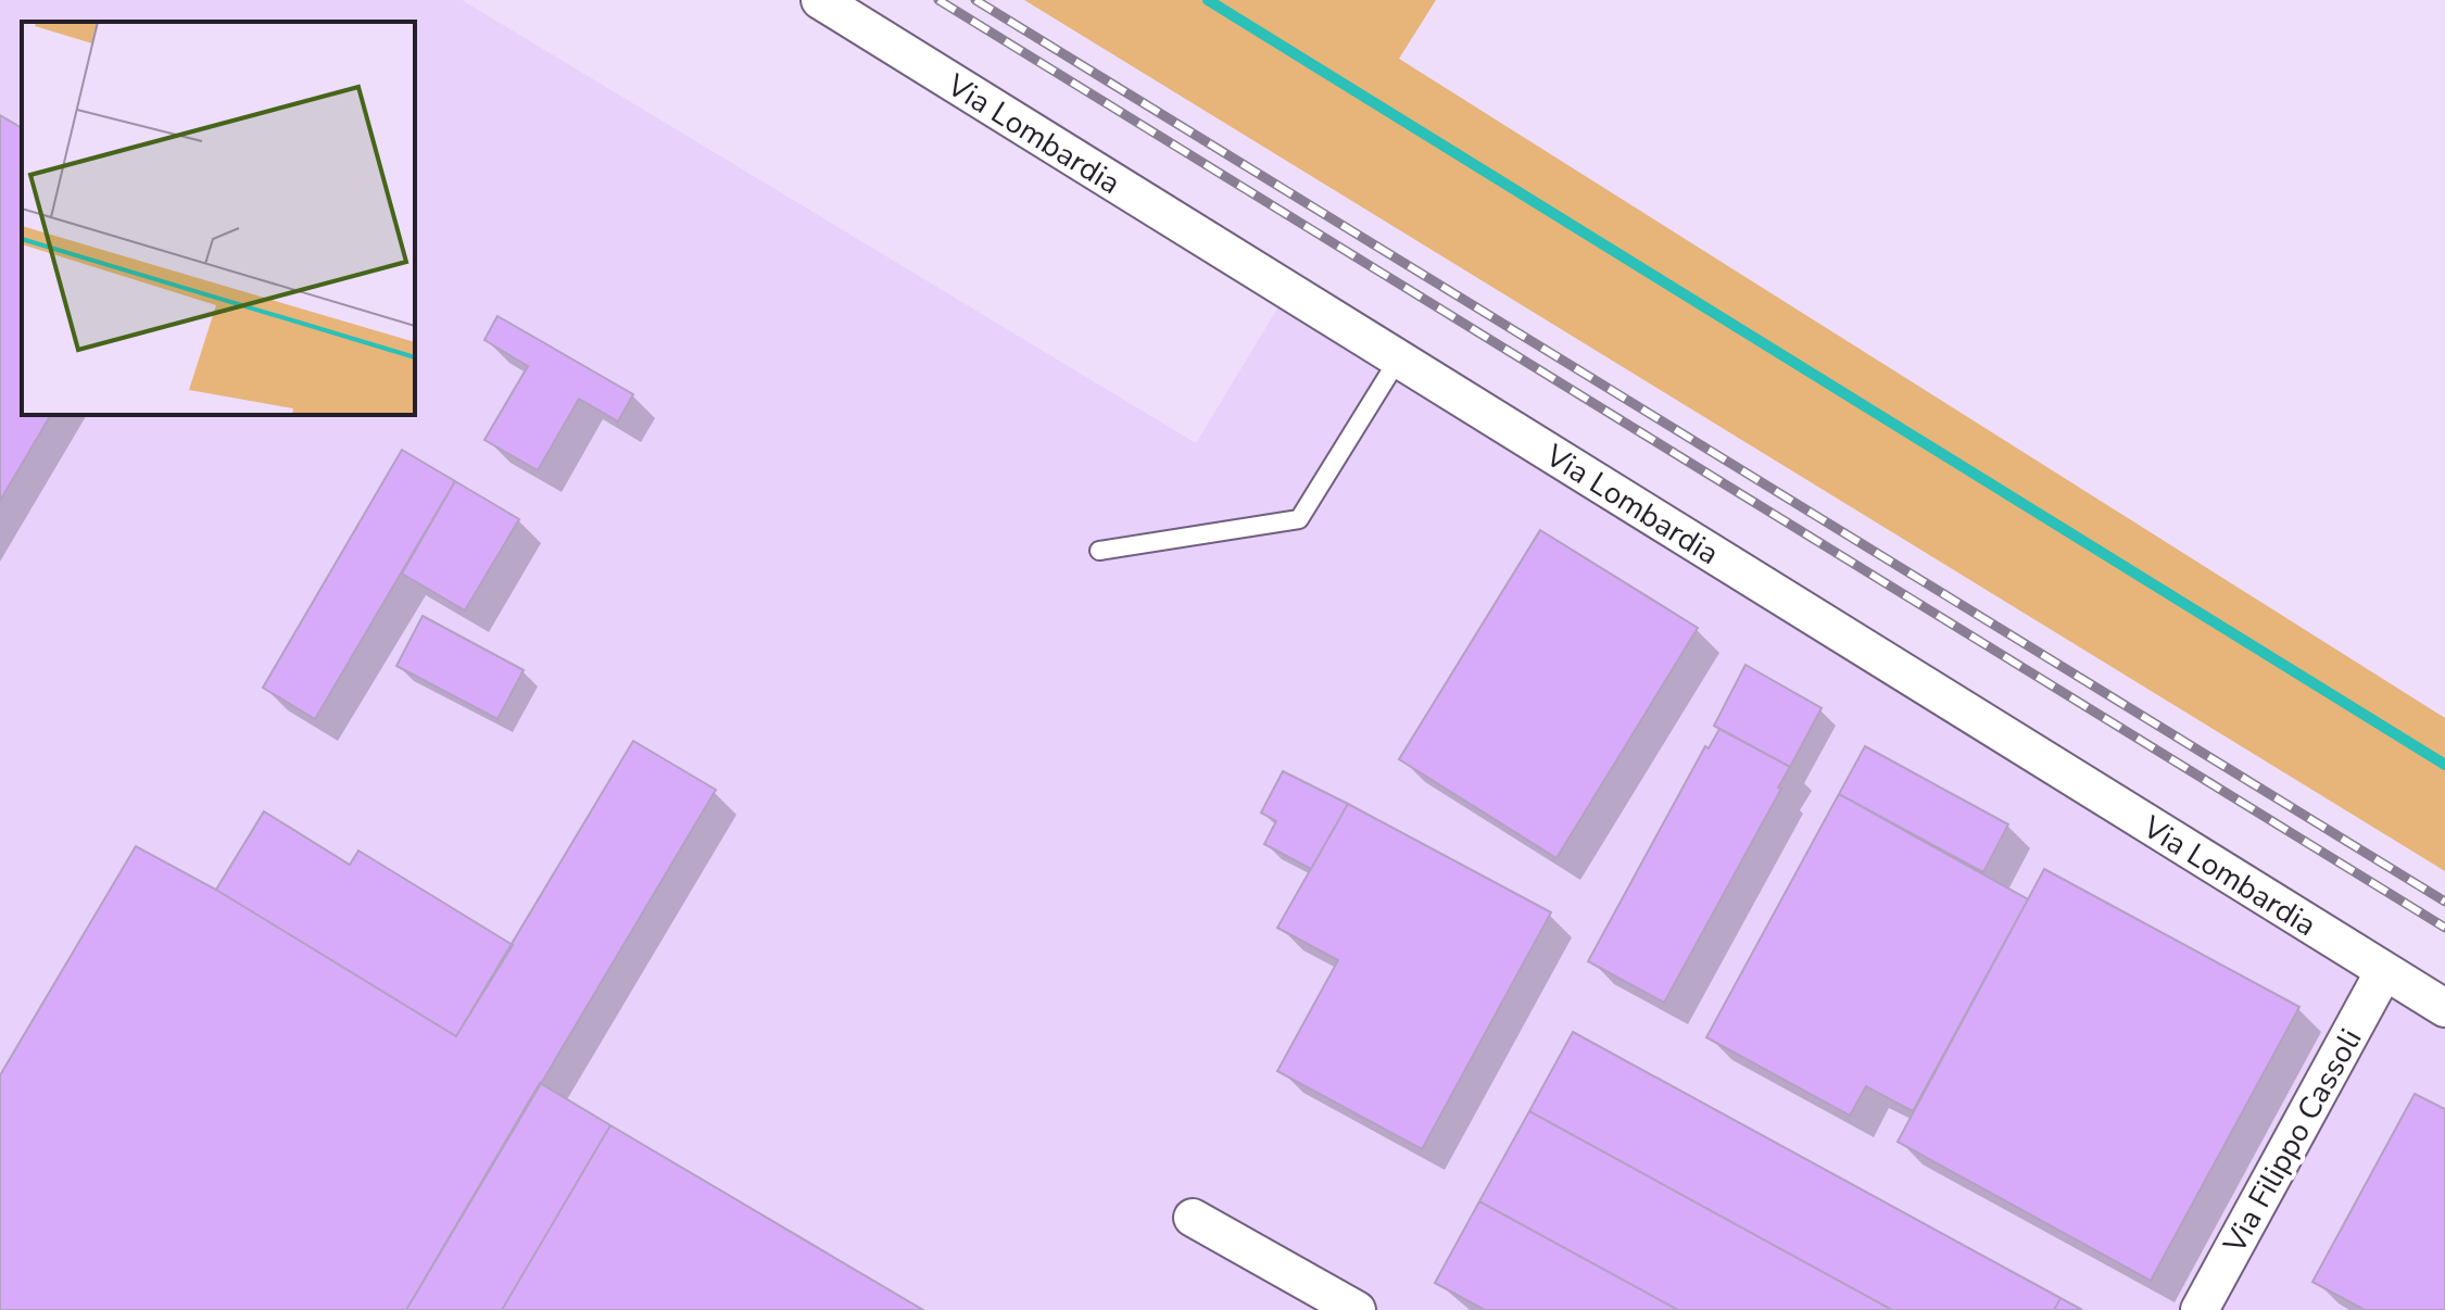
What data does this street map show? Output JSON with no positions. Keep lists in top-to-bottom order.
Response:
{
  "streets": {
    "street": ["Via Lombardia", "Via Filippo Cassoli"]
  },
  "crossings": [
    ["Via Lombardia", "Via Filippo Cassoli"]
  ]
}
